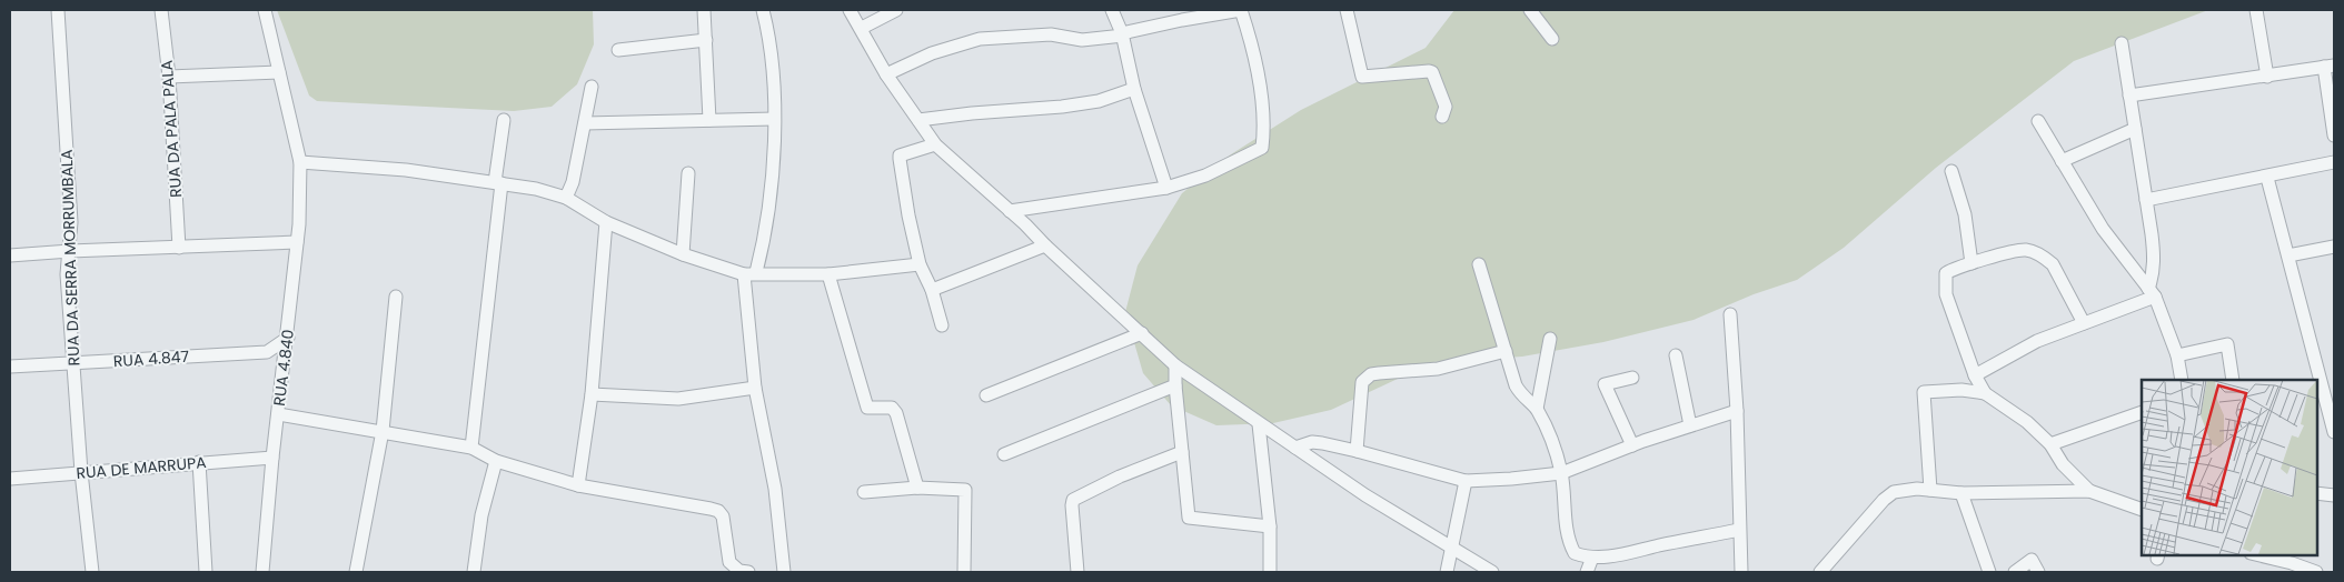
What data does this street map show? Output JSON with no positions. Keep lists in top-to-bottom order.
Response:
{
  "streets": {
    "street": [
      "RUA DA PALA PALA",
      "RUA DA SERRA MORRUMBALA",
      "RUA 4.847",
      "RUA 4.840",
      "RUA DE MARRUPA"
    ]
  },
  "crossings": [
    ["RUA DA SERRA MORRUMBALA", "RUA 4.847"],
    ["RUA DA SERRA MORRUMBALA", "RUA DE MARRUPA"],
    ["RUA 4.840", "RUA DE MARRUPA"]
  ]
}
